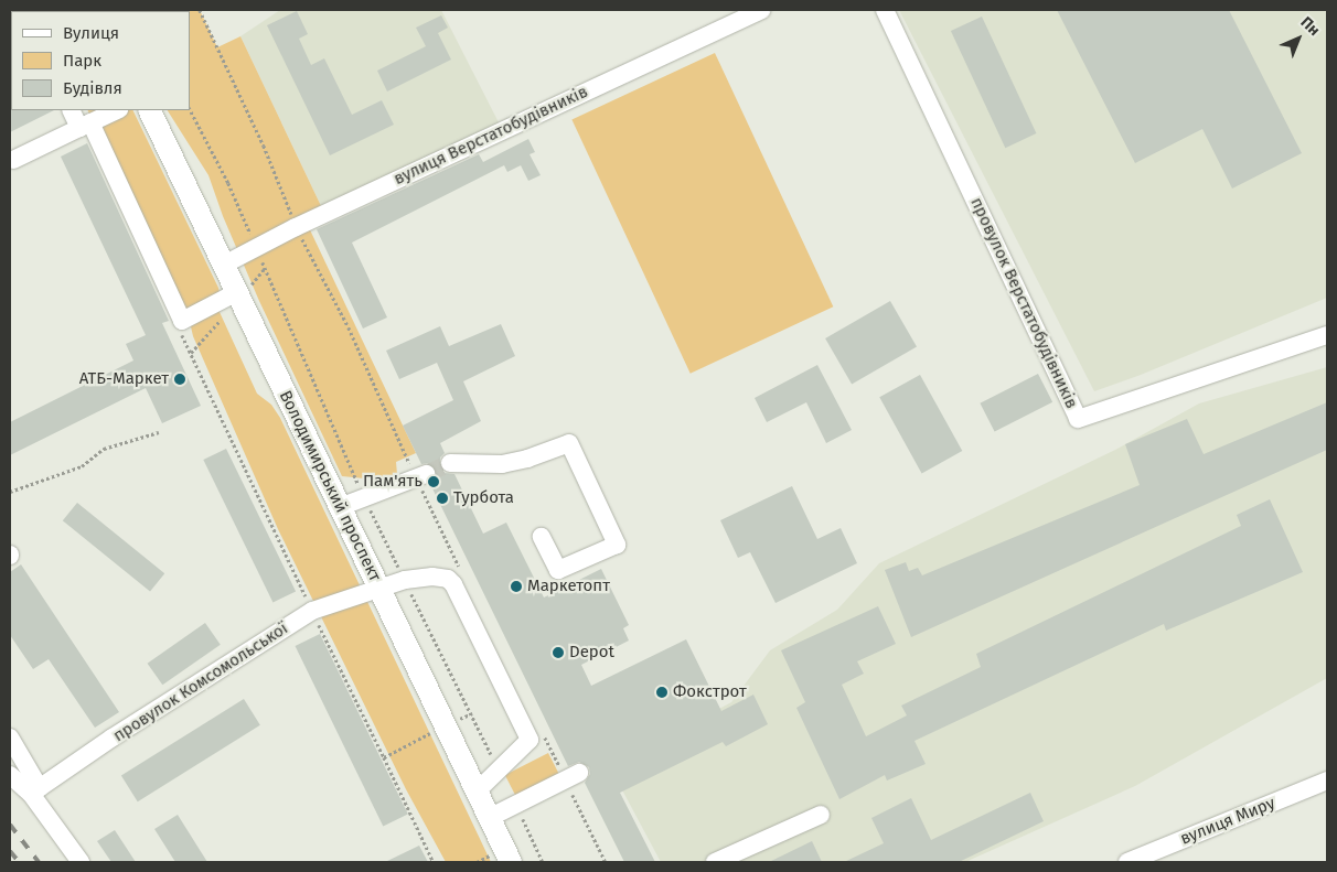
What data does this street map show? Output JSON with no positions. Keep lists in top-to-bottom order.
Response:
{
  "streets": {
    "main road": ["Володимирський проспект"],
    "street": [
      "вулиця Верстатобудівників",
      "провулок Верстатобудівників",
      "провулок Комсомольської",
      "вулиця Миру"
    ]
  },
  "crossings": [
    ["вулиця Верстатобудівників", "Володимирський проспект"],
    ["Володимирський проспект", "провулок Комсомольської"]
  ],
  "places": [
    "АТБ-Маркет",
    "Пам'ять",
    "Турбота",
    "Маркетопт",
    "Depot",
    "Фокстрот"
  ],
  "legend": ["Вулиця", "Парк", "Будівля"],
  "north": "top right"
}
